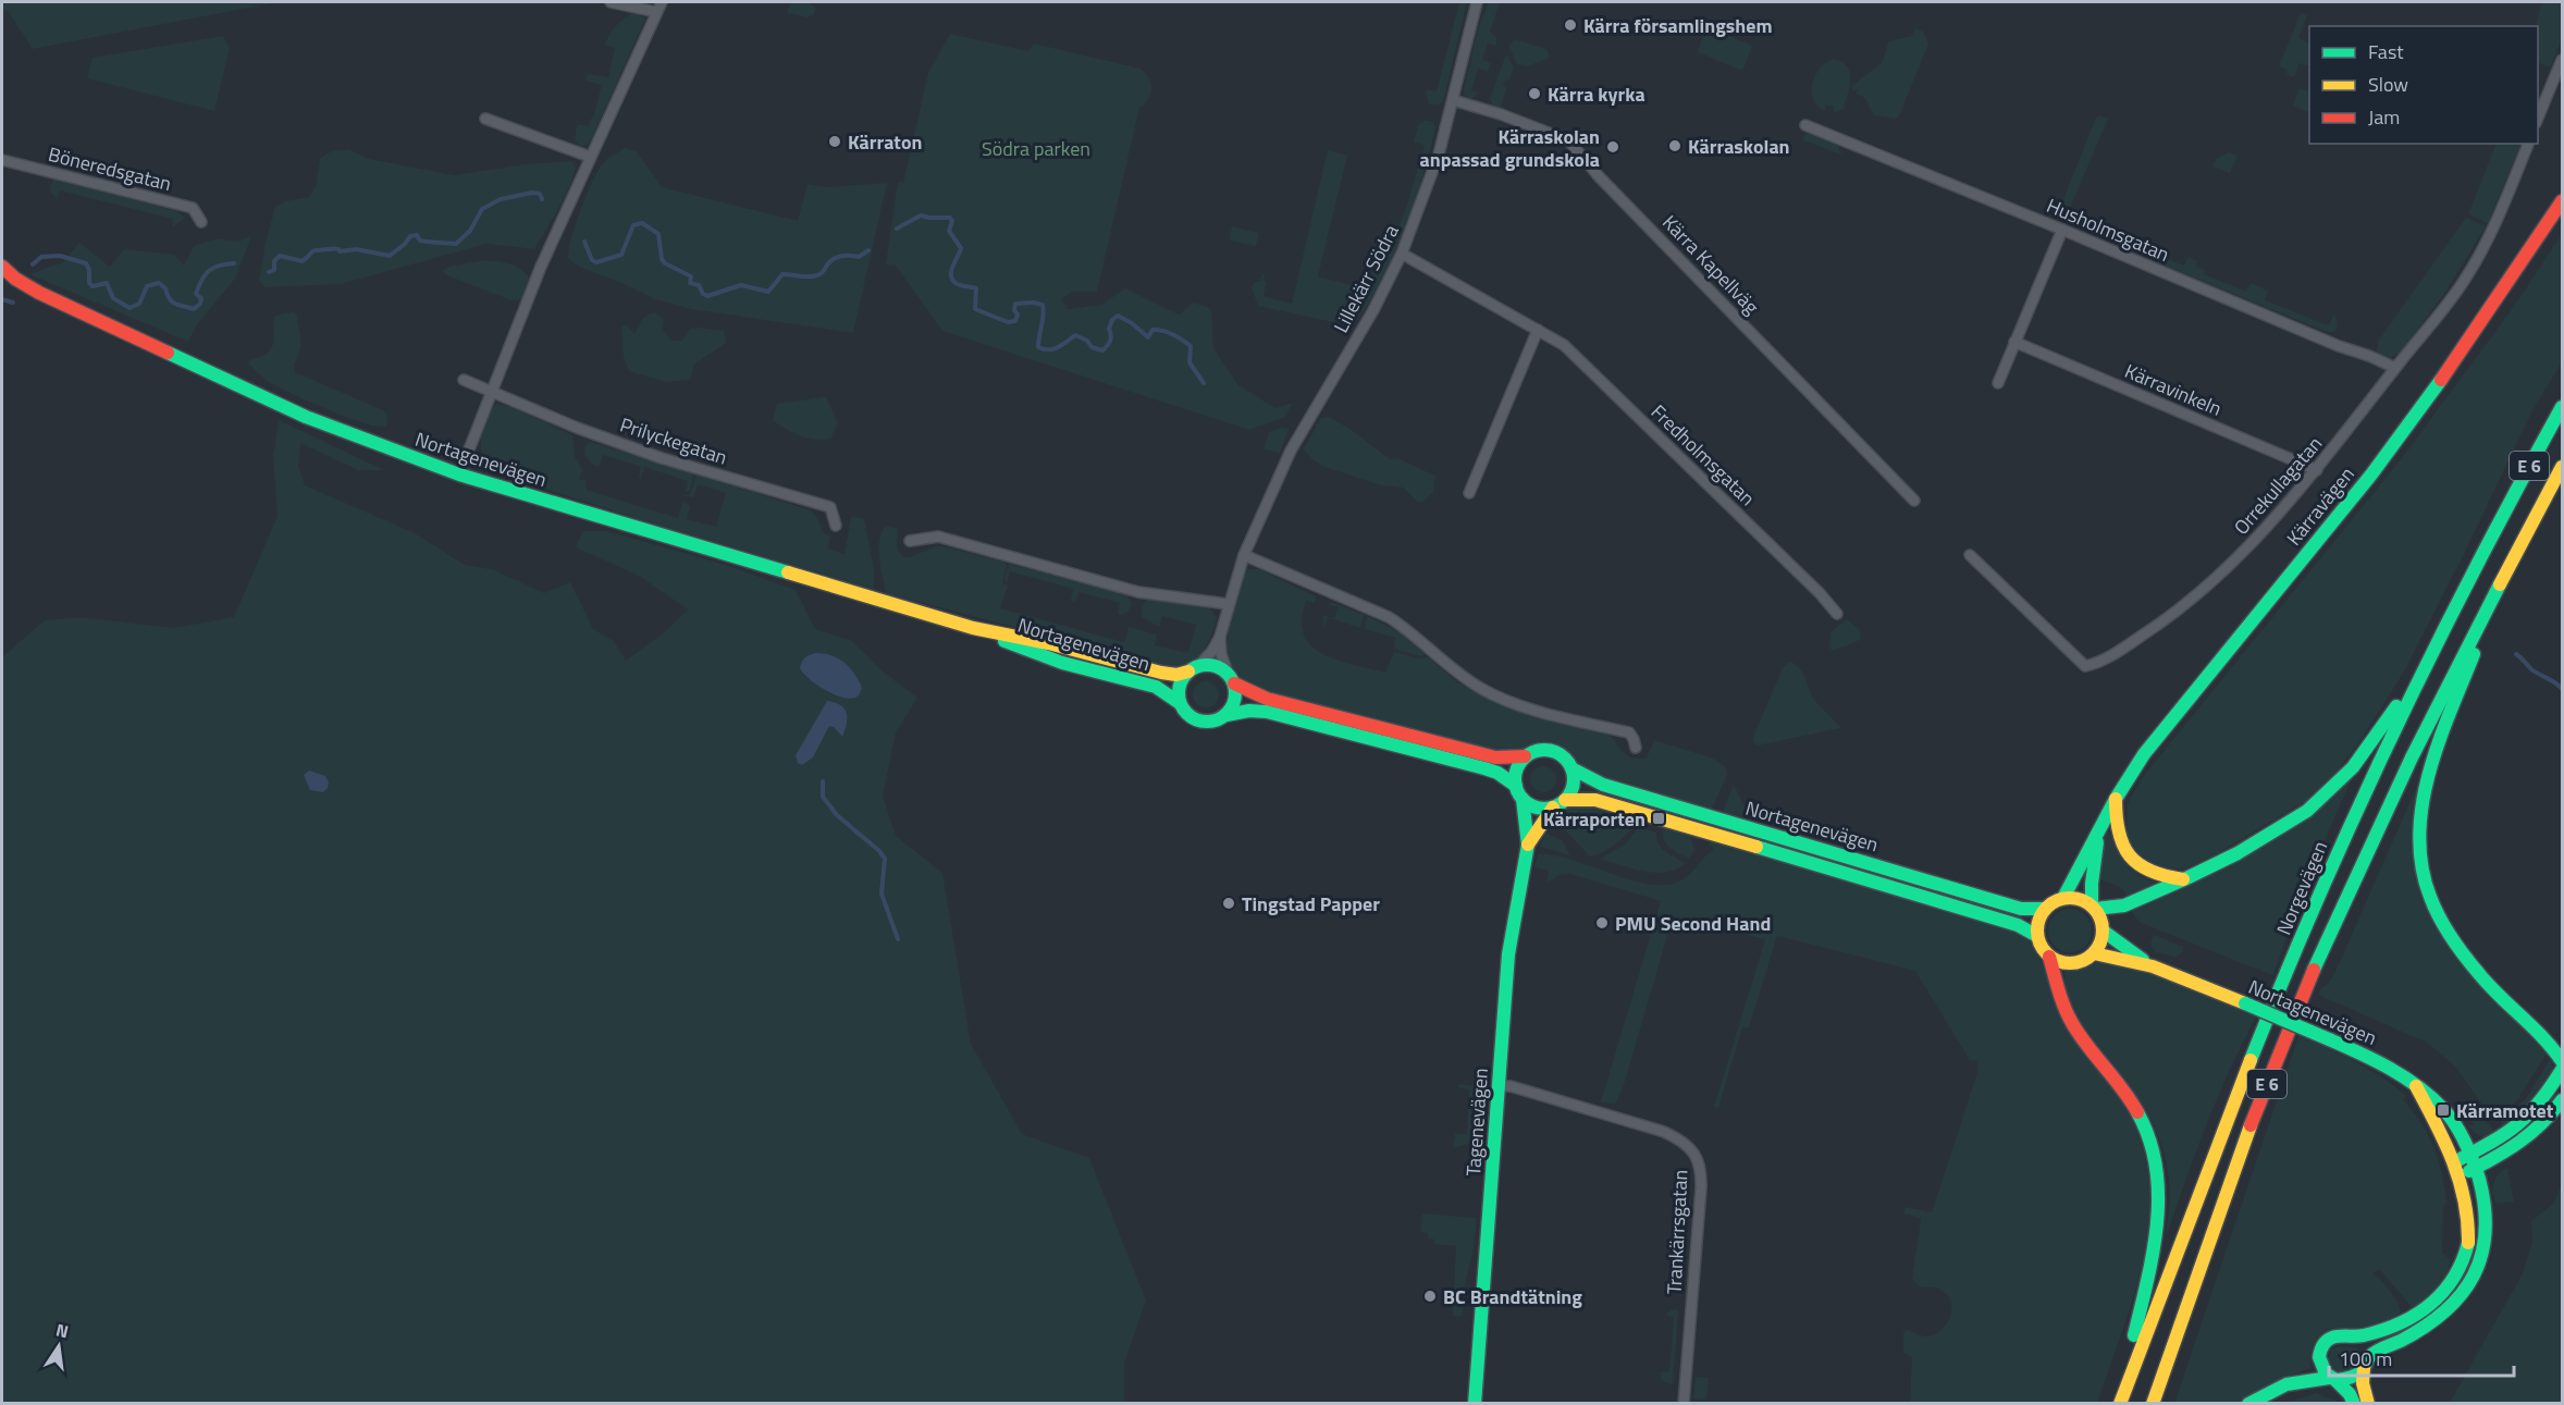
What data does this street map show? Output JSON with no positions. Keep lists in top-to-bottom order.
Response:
{
  "streets": {
    "main road": [
      "Nortagenevägen",
      "E 6",
      "Kärravägen",
      "Norgevägen",
      "Tagenevägen"
    ],
    "street": [
      "Böneredsgatan",
      "Husholmsgatan",
      "Kärra Kapellväg",
      "Lillekärr Södra",
      "Kärravinkeln",
      "Prilyckegatan",
      "Fredholmsgatan",
      "Orrekullagatan",
      "Trankärrsgatan"
    ]
  },
  "crossings": [
    ["Husholmsgatan", "Orrekullagatan"],
    ["Kärra Kapellväg", "Lillekärr Södra"],
    ["Lillekärr Södra", "Fredholmsgatan"],
    ["Lillekärr Södra", "Nortagenevägen"],
    ["Kärravinkeln", "Orrekullagatan"],
    ["Nortagenevägen", "Kärravägen"],
    ["Nortagenevägen", "Tagenevägen"],
    ["Tagenevägen", "Trankärrsgatan"]
  ],
  "parks": ["Södra parken"],
  "places": {
    "other": [
      "Kärra församlingshem",
      "Kärra kyrka",
      "Kärraton",
      "Kärraskolan",
      "Kärraskolan anpassad grundskola",
      "Tingstad Papper",
      "PMU Second Hand",
      "BC Brandtätning"
    ],
    "transit": ["Kärraporten", "Kärramotet"]
  },
  "legend": ["Fast", "Slow", "Jam"],
  "scale_bar": "100 m",
  "north": "top"
}
